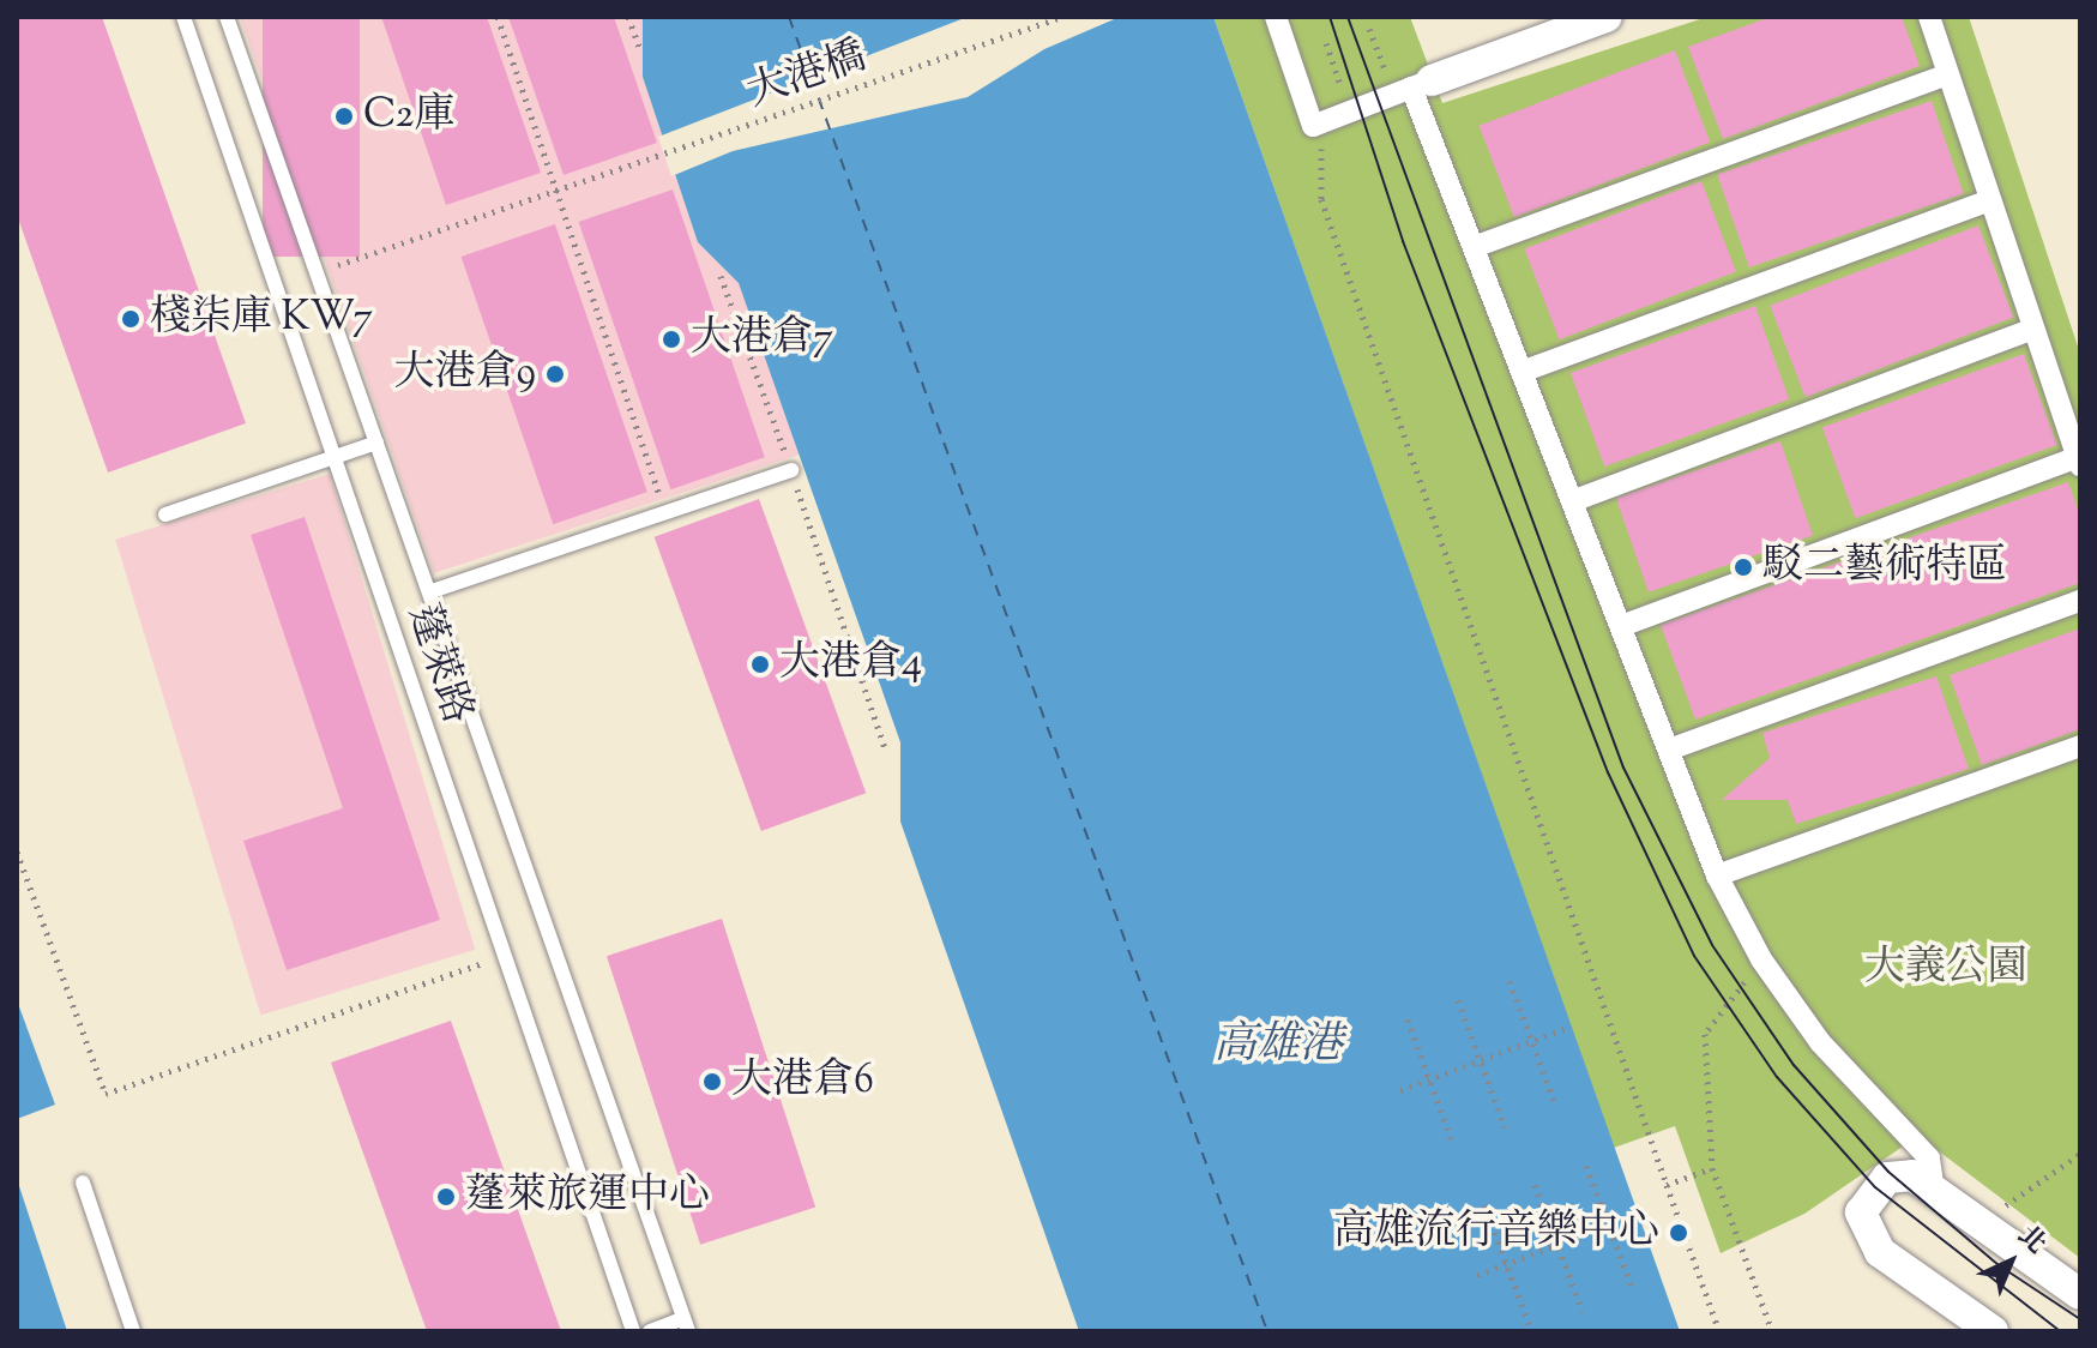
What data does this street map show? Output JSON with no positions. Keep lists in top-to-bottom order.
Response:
{
  "streets": {
    "lane": ["蓬萊路"],
    "path": ["大港橋"]
  },
  "crossings": [
    ["大港橋", "蓬萊路"]
  ],
  "water": ["高雄港"],
  "parks": ["大義公園"],
  "places": [
    "C2庫",
    "棧柒庫 KW7",
    "大港倉7",
    "大港倉9",
    "駁二藝術特區",
    "大港倉4",
    "大港倉6",
    "蓬萊旅運中心",
    "高雄流行音樂中心"
  ],
  "north": "top right"
}
